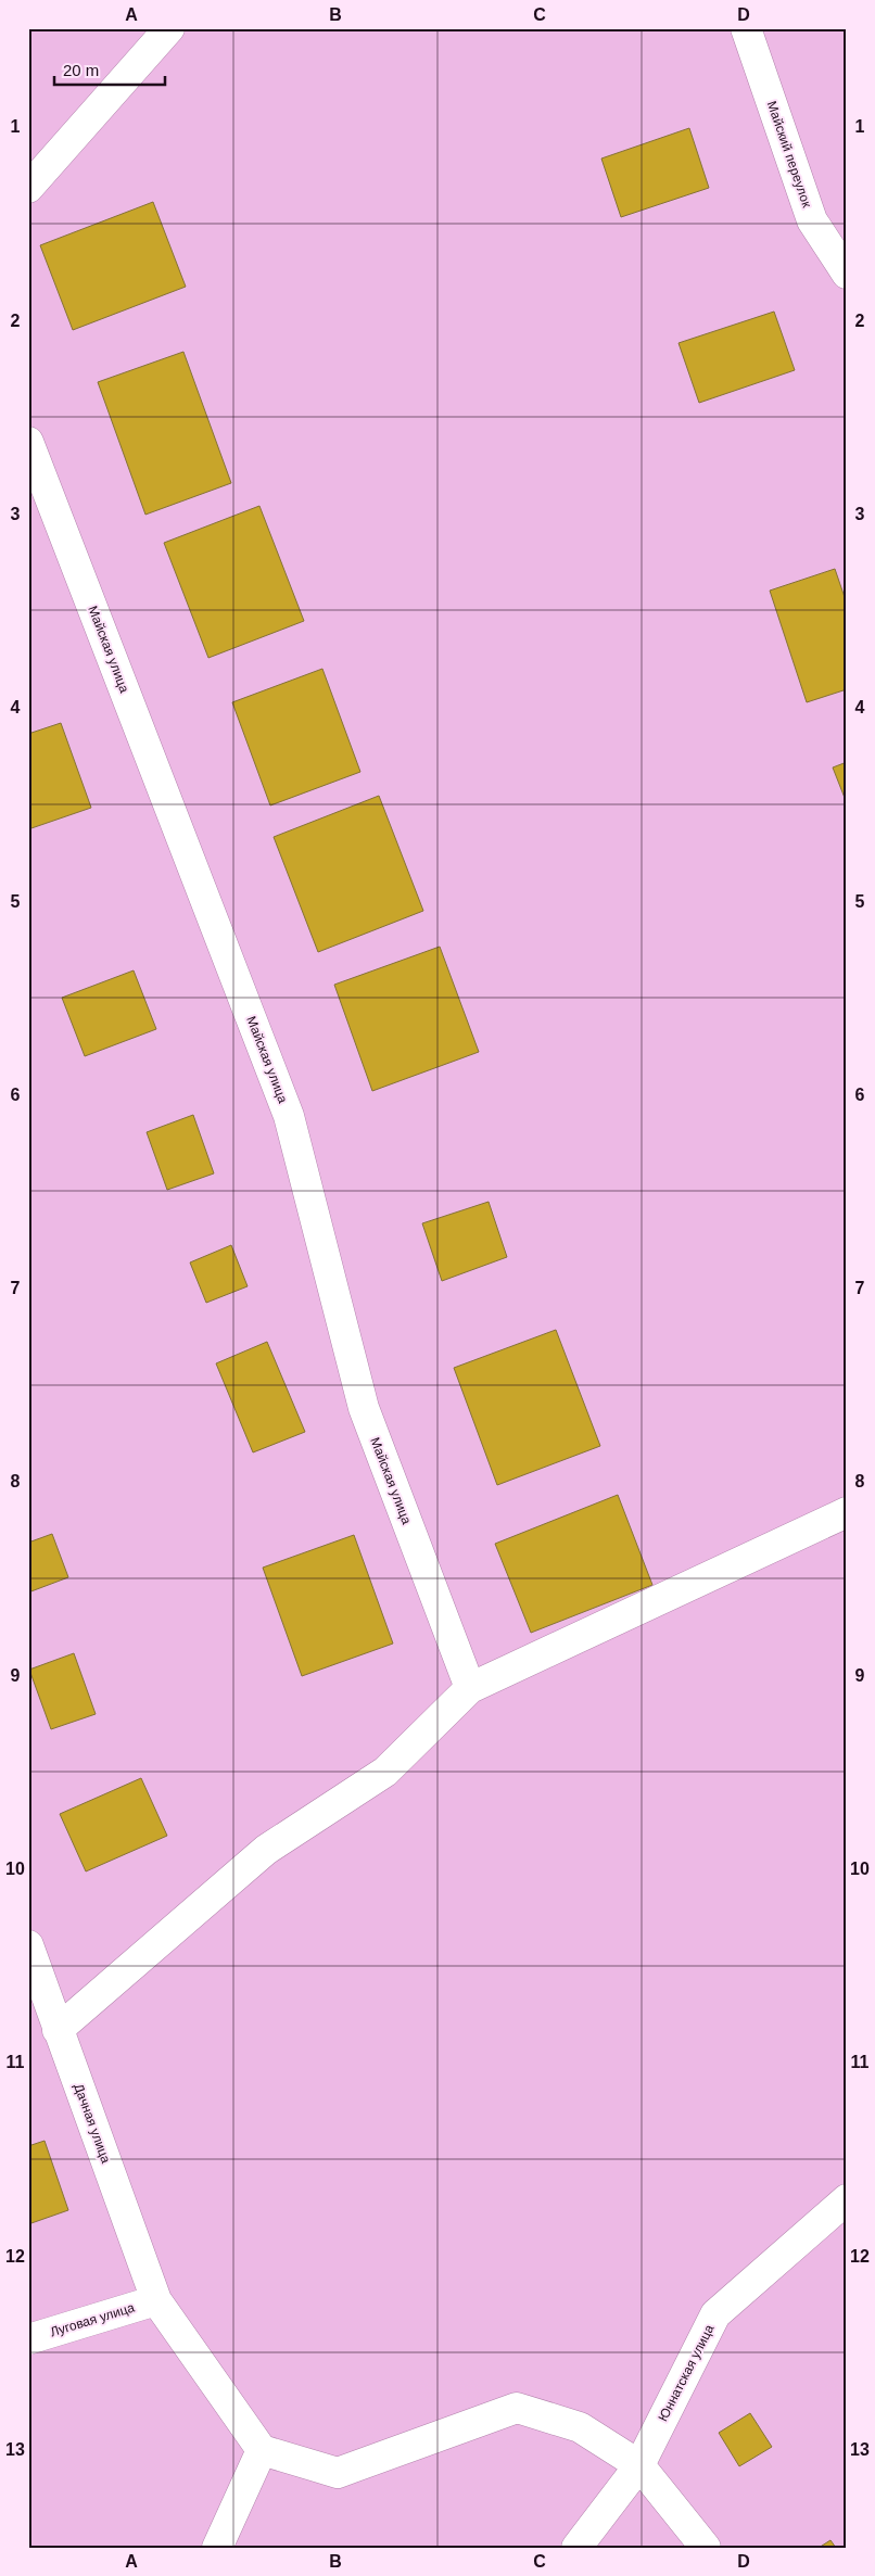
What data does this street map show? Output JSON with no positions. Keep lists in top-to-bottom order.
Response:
{
  "streets": {
    "street": [
      "Майский переулок",
      "Майская улица",
      "Дачная улица",
      "Луговая улица",
      "Юннатская улица"
    ]
  },
  "crossings": [
    ["Дачная улица", "Луговая улица"]
  ],
  "scale_bar": "20 m",
  "grid": {
    "columns": [
      "A",
      "B",
      "C",
      "D"
    ],
    "rows": [
      "1",
      "2",
      "3",
      "4",
      "5",
      "6",
      "7",
      "8",
      "9",
      "10",
      "11",
      "12",
      "13"
    ]
  }
}
